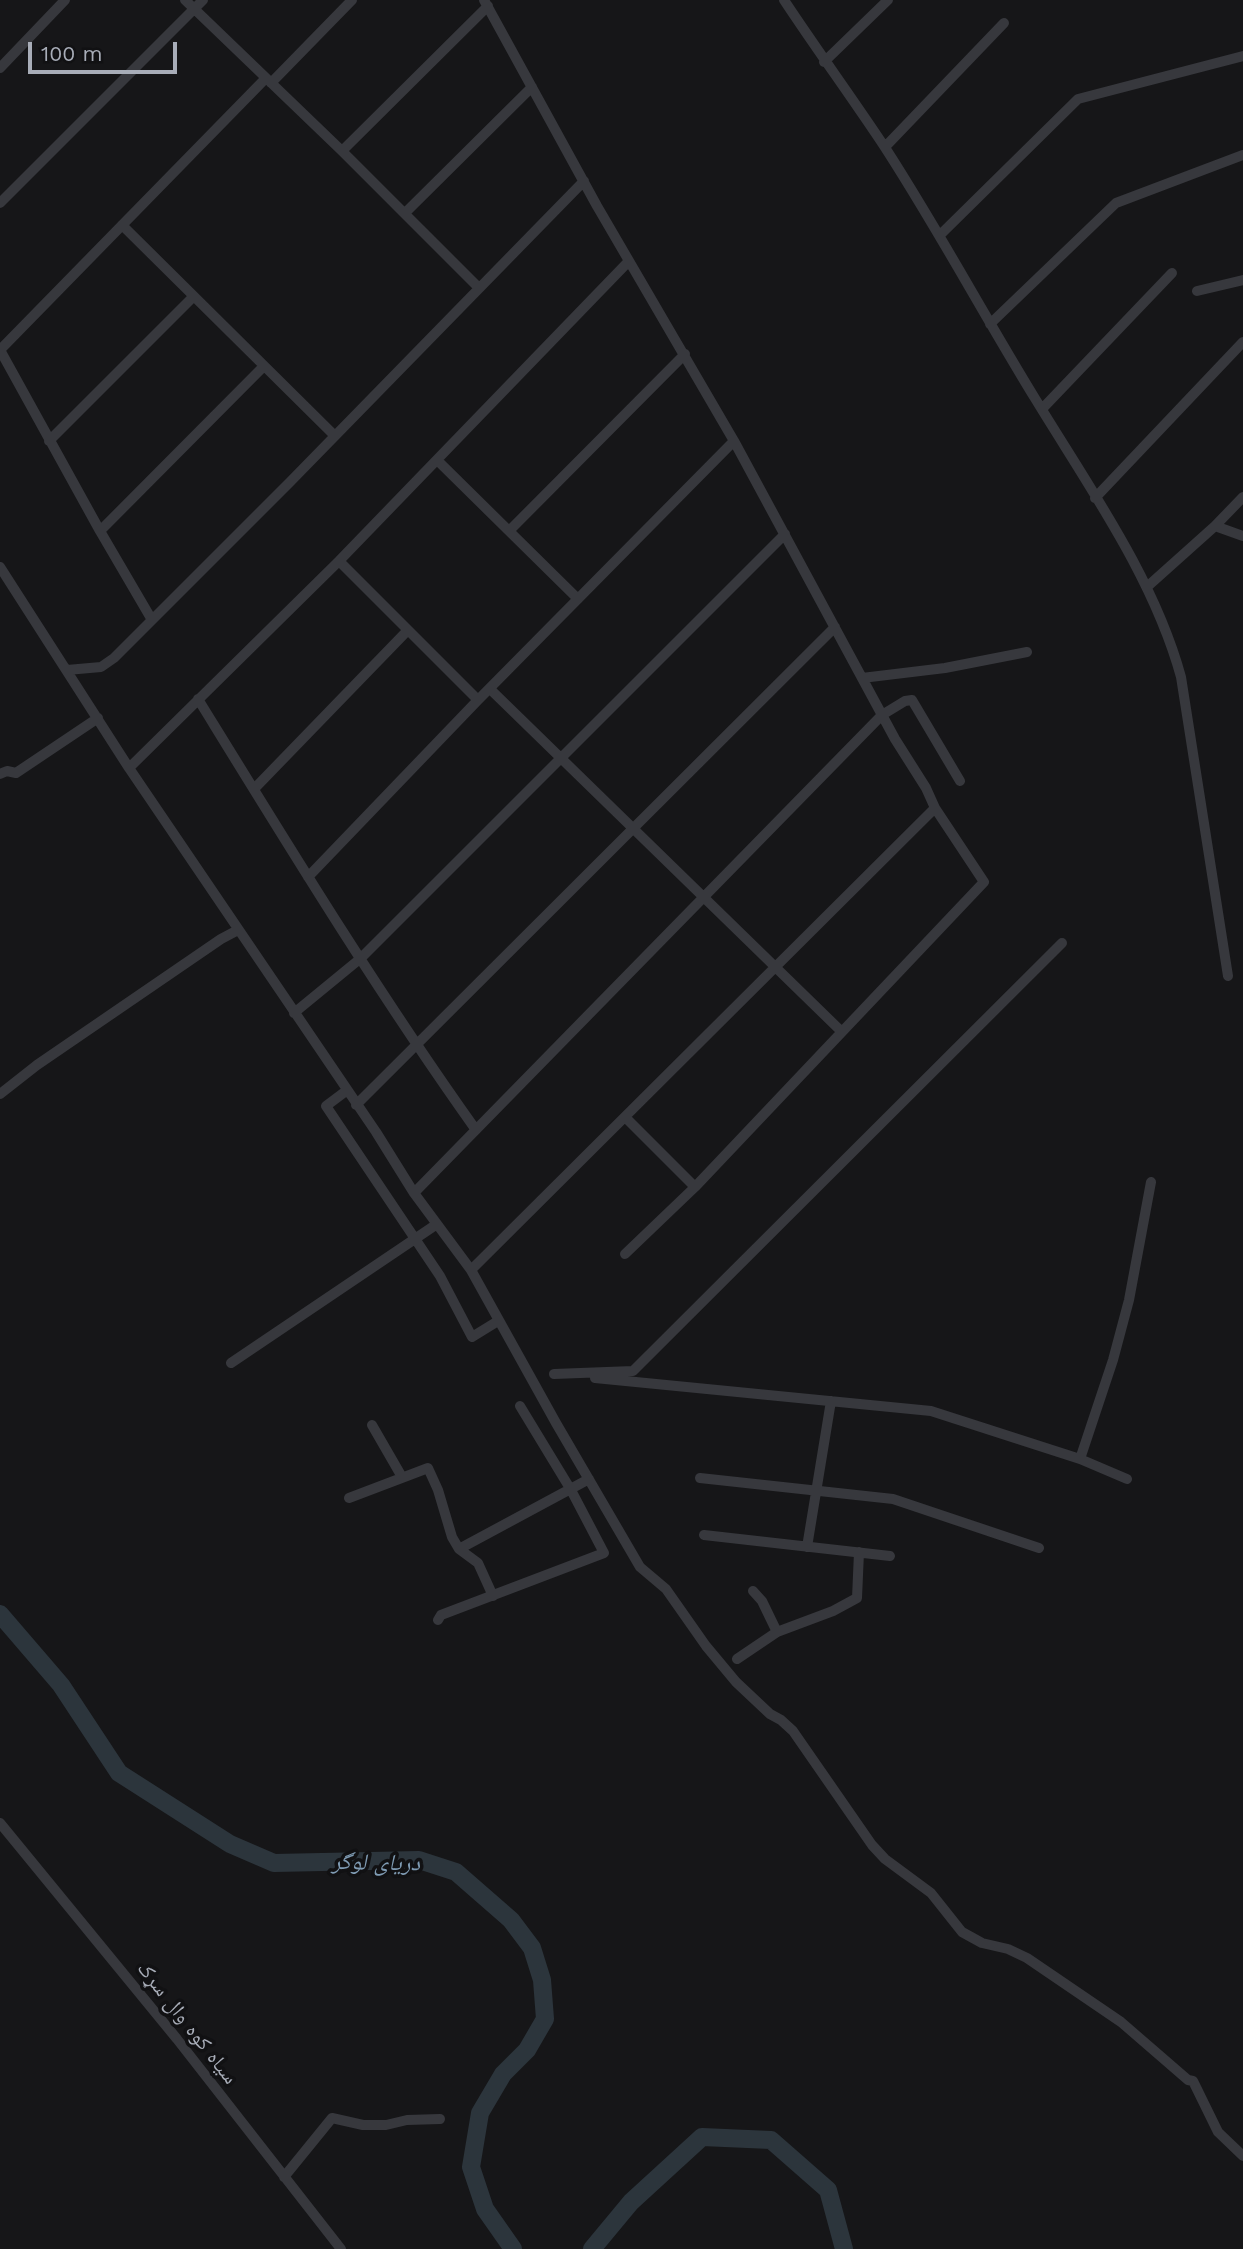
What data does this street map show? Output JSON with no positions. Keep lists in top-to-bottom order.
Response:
{
  "streets": {
    "street": ["سیاه کوه وال سړک"]
  },
  "water": ["دریای لوگر"],
  "scale_bar": "100 m"
}
